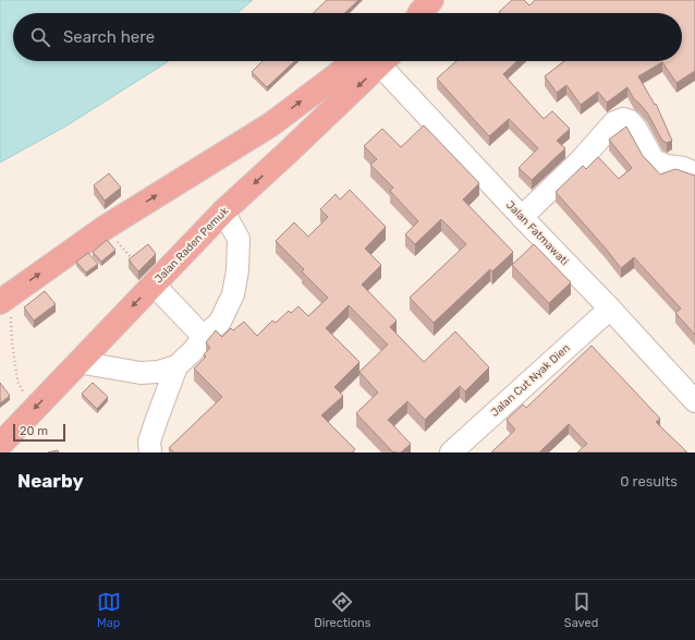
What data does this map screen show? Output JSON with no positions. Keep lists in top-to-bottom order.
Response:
{
  "streets": {
    "highway": ["Jalan Raden Pemuk"],
    "street": ["Jalan Fatmawati", "Jalan Cut Nyak Dien"]
  },
  "crossings": [
    ["Jalan Fatmawati", "Jalan Cut Nyak Dien"]
  ],
  "scale_bar": "20 m",
  "page": {
    "search": "Search here",
    "scale": "20 m",
    "heading": ["Nearby", "0 results"],
    "nav": ["Map", "Directions", "Saved"]
  }
}
